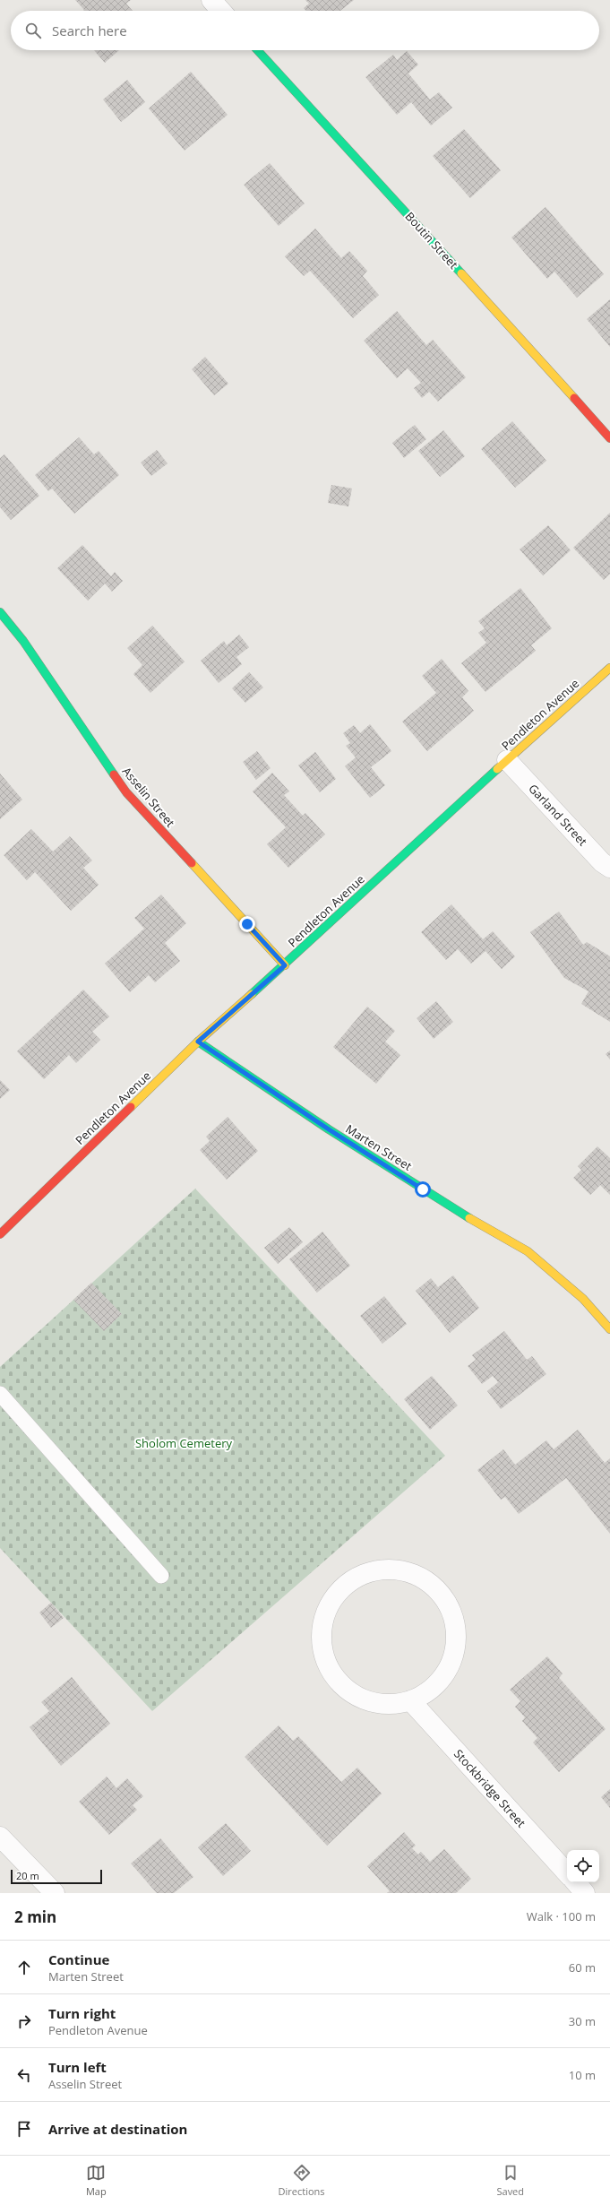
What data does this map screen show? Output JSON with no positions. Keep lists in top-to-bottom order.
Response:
{
  "streets": {
    "street": [
      "Boutin Street",
      "Pendleton Avenue",
      "Asselin Street",
      "Garland Street",
      "Marten Street",
      "Stockbridge Street"
    ]
  },
  "crossings": [
    ["Pendleton Avenue", "Asselin Street"],
    ["Pendleton Avenue", "Garland Street"],
    ["Pendleton Avenue", "Marten Street"]
  ],
  "parks": ["Sholom Cemetery"],
  "scale_bar": "20 m",
  "page": {
    "search": "Search here",
    "scale": "20 m",
    "heading": ["2 min", "Walk · 100 m"],
    "list": [
      ["Continue", "Marten Street", "60 m"],
      ["Turn right", "Pendleton Avenue", "30 m"],
      ["Turn left", "Asselin Street", "10 m"],
      "Arrive at destination"
    ],
    "nav": ["Map", "Directions", "Saved"]
  }
}
